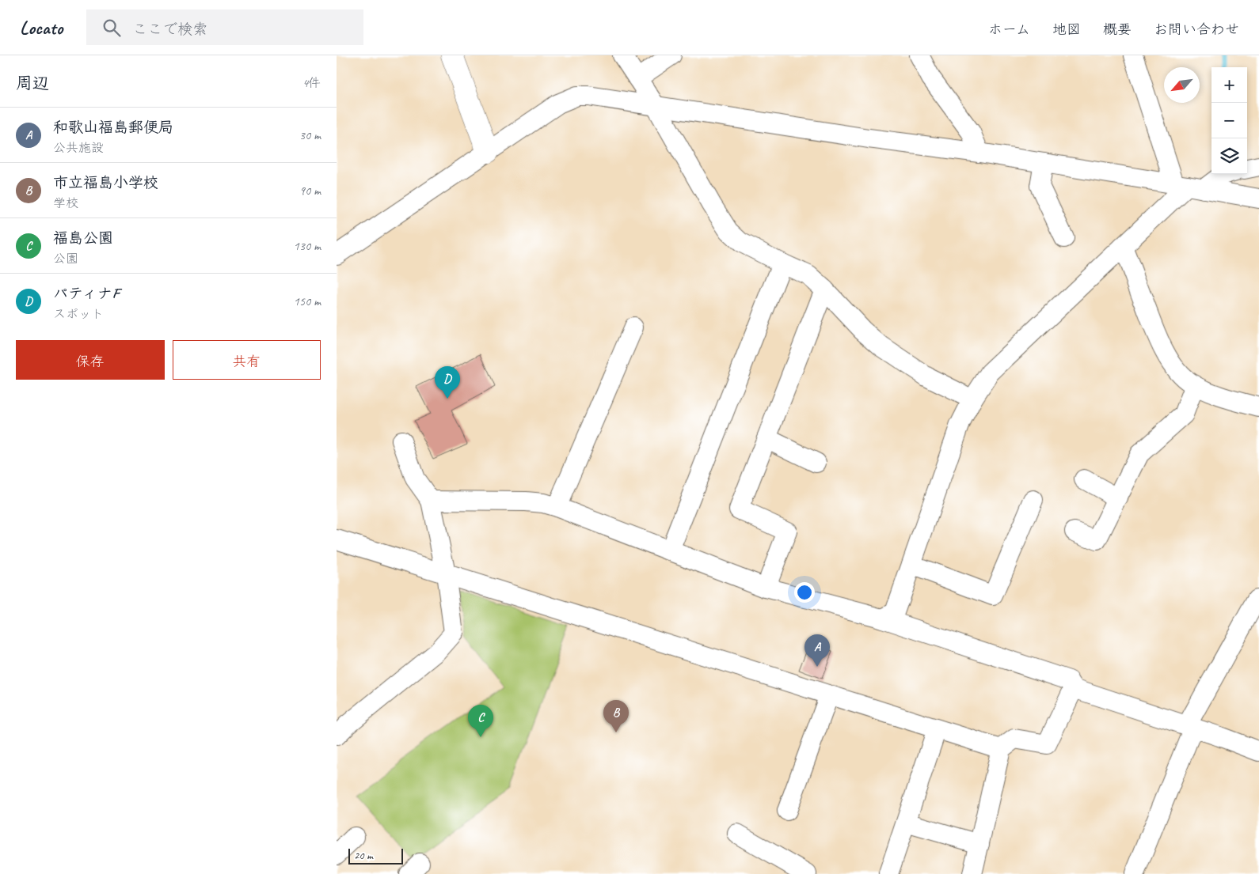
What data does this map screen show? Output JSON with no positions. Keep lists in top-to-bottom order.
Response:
{
  "scale_bar": "20 m",
  "north": "bottom left",
  "page": {
    "header": "Locato",
    "search": "ここで検索",
    "nav": [
      "ホーム",
      "地図",
      "概要",
      "お問い合わせ"
    ],
    "heading": ["周辺", "4件"],
    "map_buttons": ["+", "−"],
    "list": [
      {
        "mark": "A",
        "name": "和歌山福島郵便局",
        "note": "公共施設",
        "value": "30 m"
      },
      {
        "mark": "B",
        "name": "市立福島小学校",
        "note": "学校",
        "value": "90 m"
      },
      {
        "mark": "C",
        "name": "福島公園",
        "note": "公園",
        "value": "130 m"
      },
      {
        "mark": "D",
        "name": "パティナF",
        "note": "スポット",
        "value": "150 m"
      }
    ],
    "buttons": ["保存", "共有"],
    "pins": [
      "D",
      "A",
      "B",
      "C"
    ],
    "scale": "20 m"
  }
}
